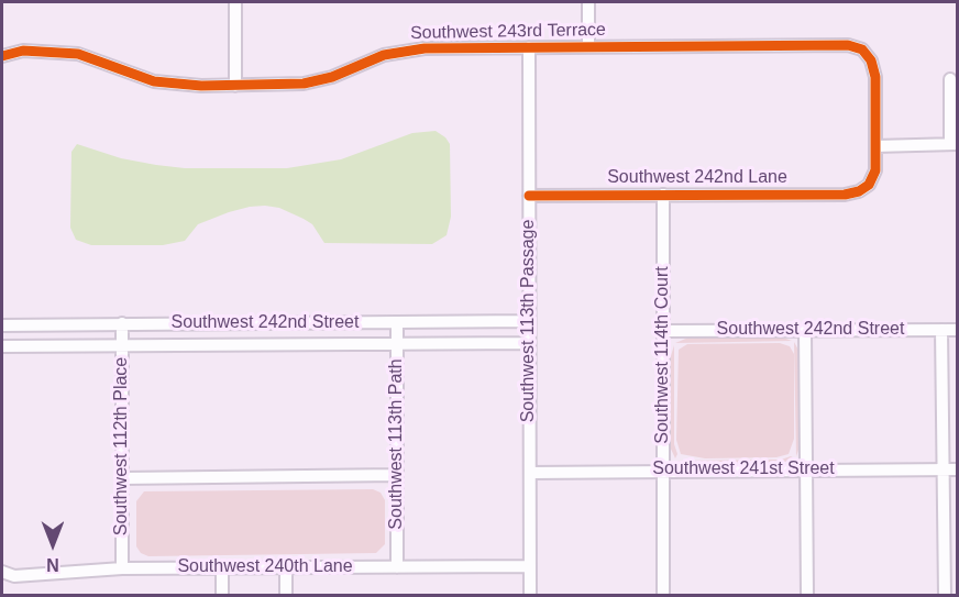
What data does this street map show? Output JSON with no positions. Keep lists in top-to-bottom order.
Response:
{
  "streets": {
    "street": [
      "Southwest 243rd Terrace",
      "Southwest 242nd Lane",
      "Southwest 113th Passage",
      "Southwest 242nd Street",
      "Southwest 114th Court",
      "Southwest 113th Path",
      "Southwest 112th Place",
      "Southwest 241st Street",
      "Southwest 240th Lane"
    ]
  },
  "crossings": [
    ["Southwest 243rd Terrace", "Southwest 242nd Lane"],
    ["Southwest 243rd Terrace", "Southwest 113th Passage"],
    ["Southwest 242nd Lane", "Southwest 113th Passage"],
    ["Southwest 242nd Lane", "Southwest 114th Court"],
    ["Southwest 113th Passage", "Southwest 242nd Street"],
    ["Southwest 113th Passage", "Southwest 241st Street"],
    ["Southwest 113th Passage", "Southwest 240th Lane"],
    ["Southwest 242nd Street", "Southwest 114th Court"],
    ["Southwest 242nd Street", "Southwest 113th Path"],
    ["Southwest 242nd Street", "Southwest 112th Place"],
    ["Southwest 114th Court", "Southwest 241st Street"],
    ["Southwest 113th Path", "Southwest 240th Lane"],
    ["Southwest 112th Place", "Southwest 240th Lane"]
  ],
  "north": "bottom"
}
